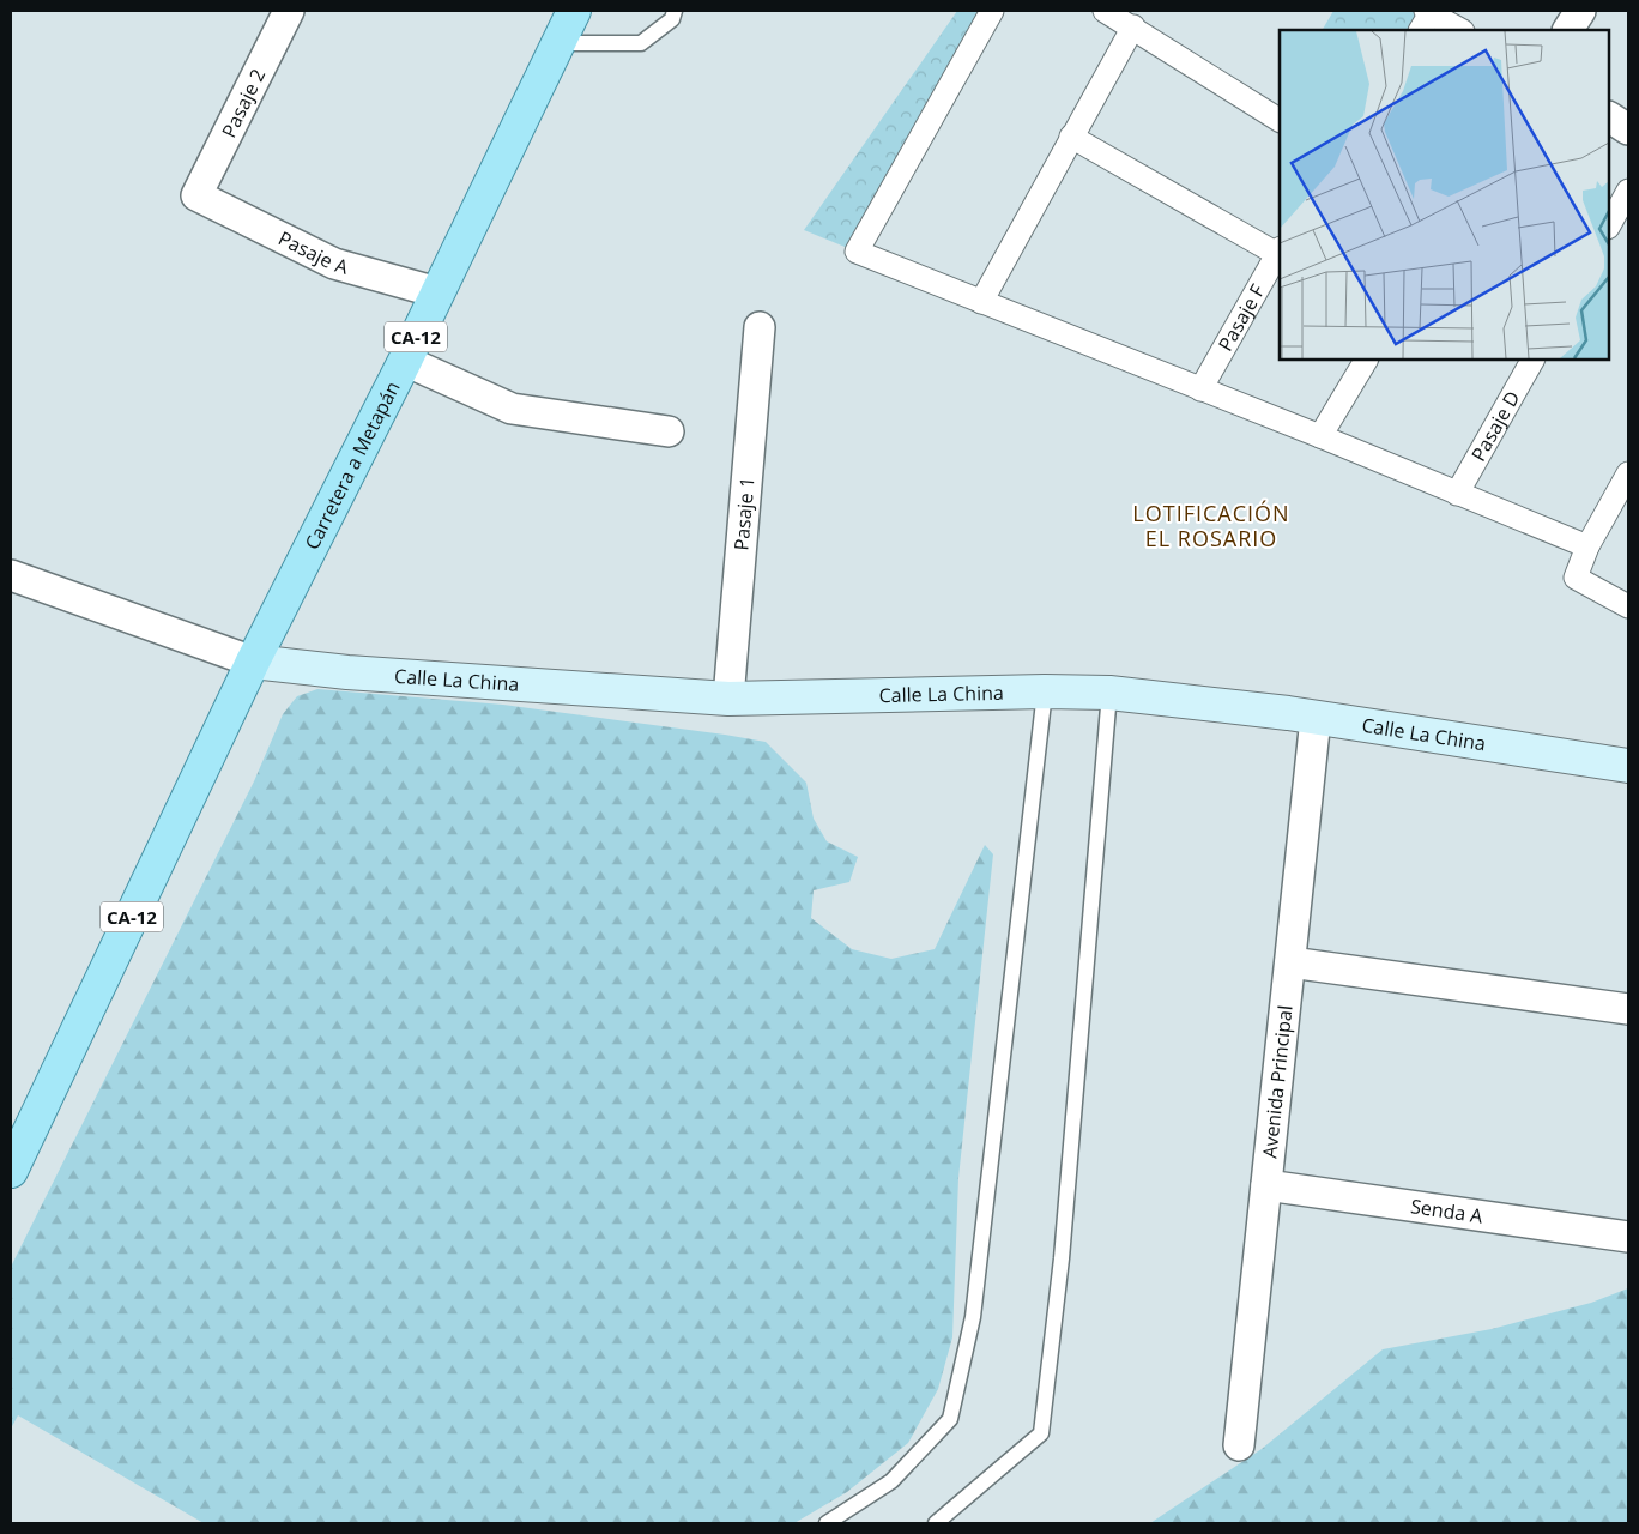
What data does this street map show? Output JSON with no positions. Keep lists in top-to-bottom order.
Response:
{
  "streets": {
    "main road": ["CA-12", "Carretera a Metapán", "Calle La China"],
    "street": [
      "Pasaje 2",
      "Pasaje A",
      "Pasaje F",
      "Pasaje D",
      "Pasaje 1",
      "Avenida Principal",
      "Senda A"
    ]
  },
  "crossings": [
    ["Pasaje 2", "Pasaje A"],
    ["Pasaje A", "Carretera a Metapán"],
    ["CA-12", "Carretera a Metapán"],
    ["CA-12", "Calle La China"],
    ["Carretera a Metapán", "Calle La China"],
    ["Pasaje 1", "Calle La China"],
    ["Calle La China", "Avenida Principal"],
    ["Avenida Principal", "Senda A"]
  ],
  "districts": ["LOTIFICACIÓN EL ROSARIO"]
}
